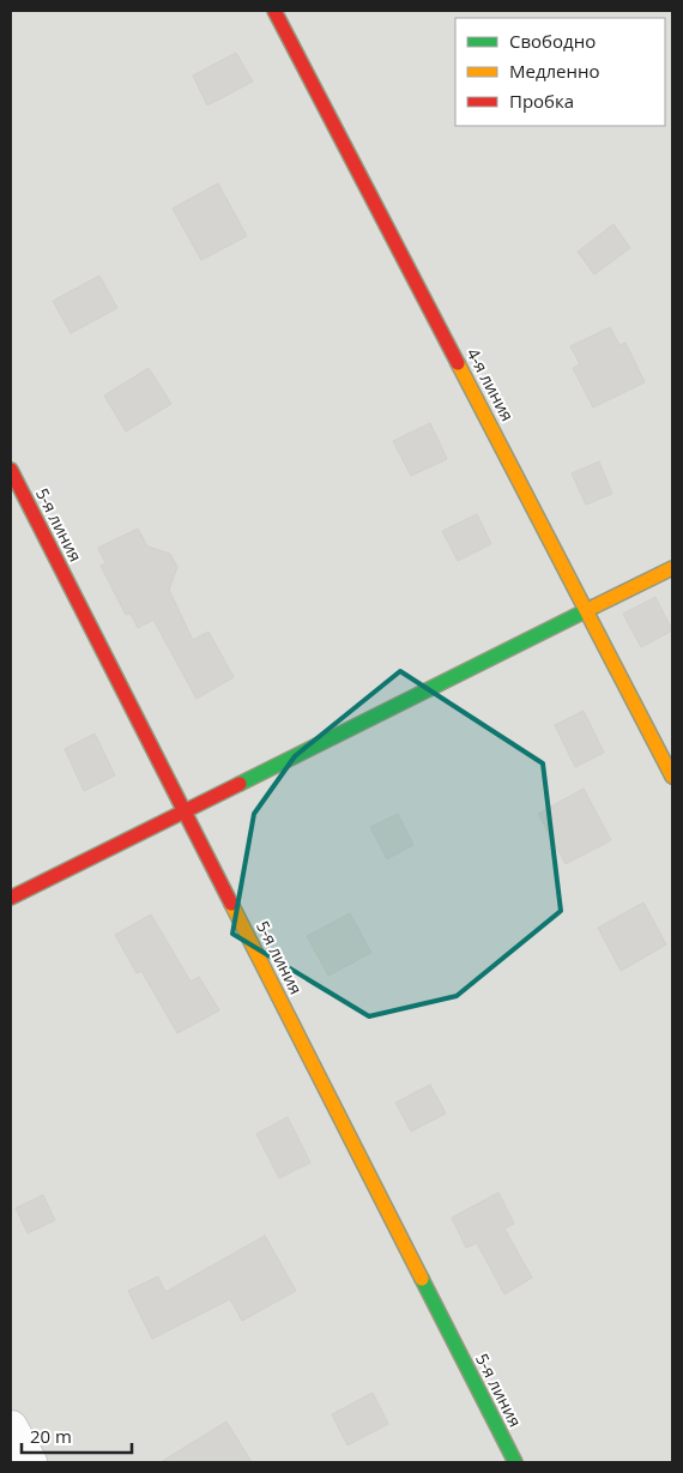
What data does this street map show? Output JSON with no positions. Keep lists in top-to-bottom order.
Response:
{
  "streets": {
    "street": ["4-я линия", "5-я линия"]
  },
  "legend": ["Свободно", "Медленно", "Пробка"],
  "scale_bar": "20 m"
}
